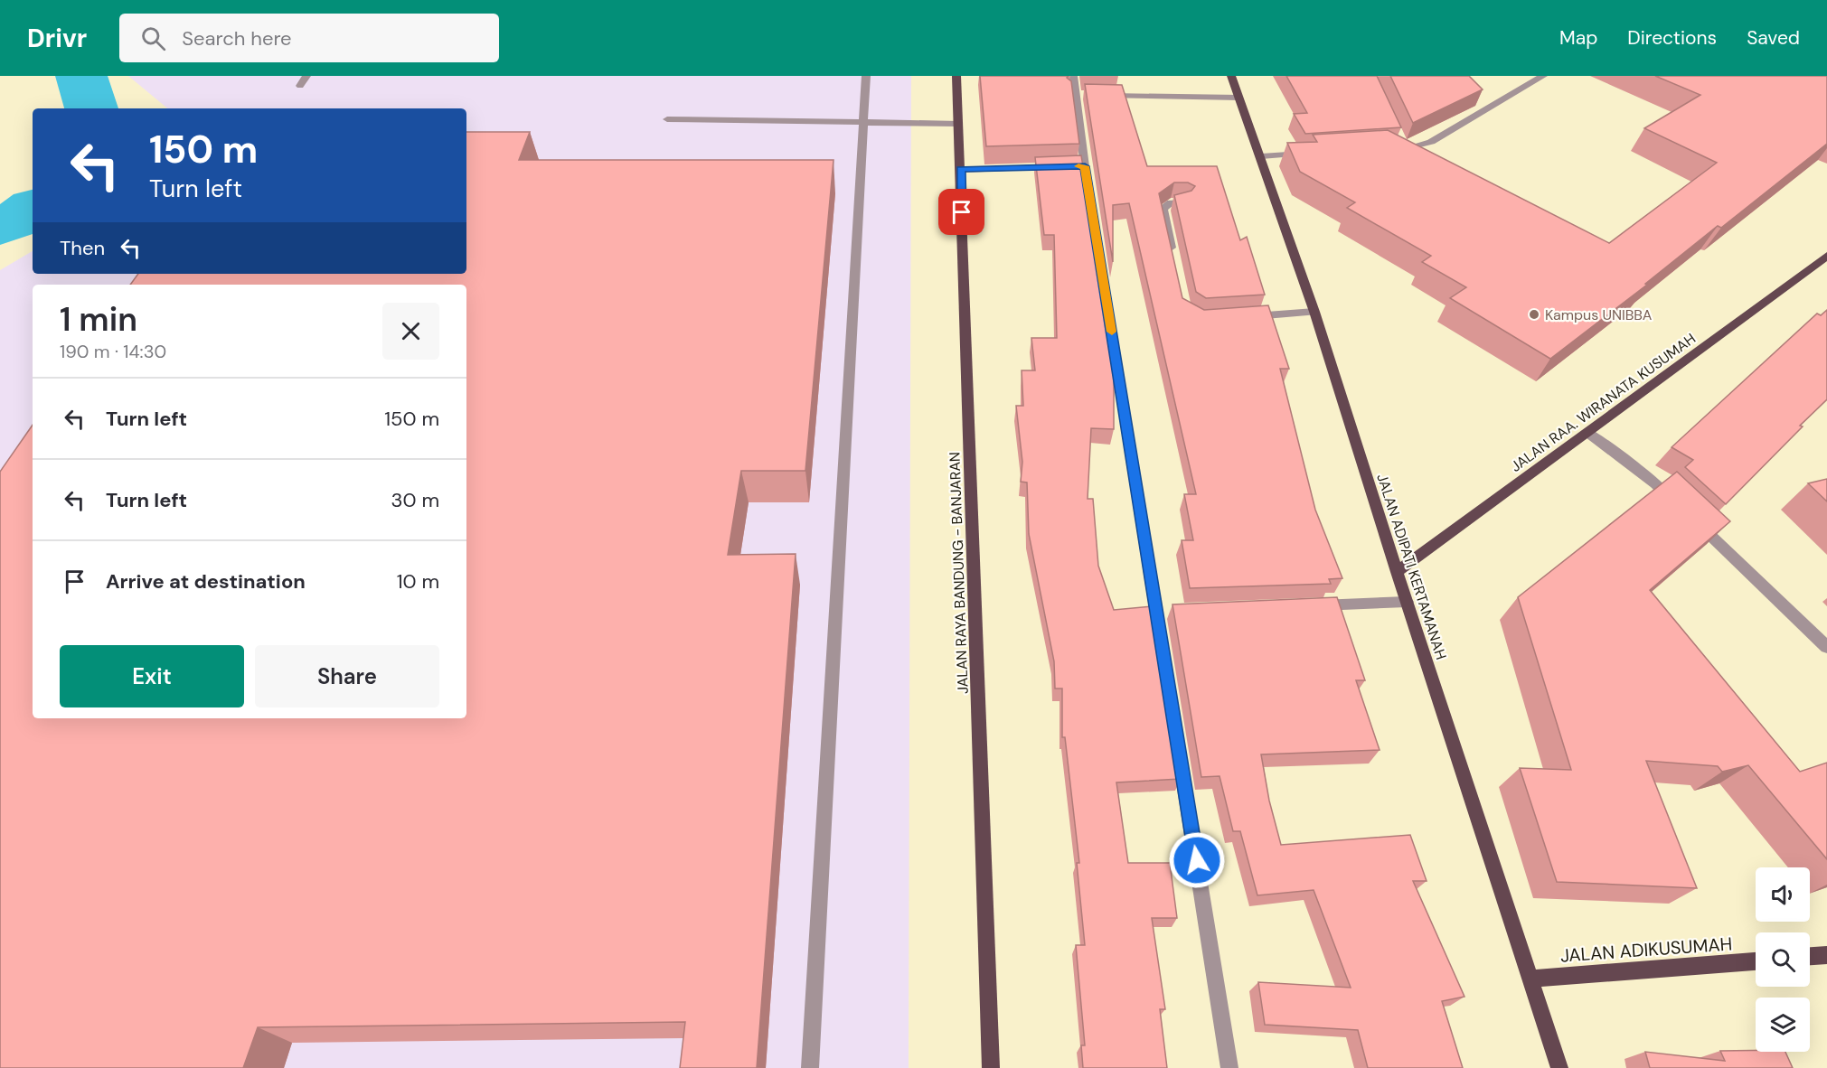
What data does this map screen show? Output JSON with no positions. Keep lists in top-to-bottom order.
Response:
{
  "streets": {
    "main road": [
      "JALAN RAA. WIRANATA KUSUMAH",
      "JALAN ADIPATI KERTAMANAH",
      "JALAN RAYA BANDUNG - BANJARAN",
      "JALAN ADIKUSUMAH"
    ]
  },
  "crossings": [
    ["JALAN RAA. WIRANATA KUSUMAH", "JALAN ADIPATI KERTAMANAH"],
    ["JALAN ADIPATI KERTAMANAH", "JALAN ADIKUSUMAH"]
  ],
  "places": ["Kampus UNIBBA"],
  "page": {
    "header": "Drivr",
    "search": "Search here",
    "nav": ["Map", "Directions", "Saved"],
    "turn": ["150 m", "Turn left"],
    "then": "Then",
    "heading": ["1 min", "190 m · 14:30"],
    "list": [
      {
        "name": "Turn left",
        "value": "150 m"
      },
      {
        "name": "Turn left",
        "value": "30 m"
      },
      {
        "name": "Arrive at destination",
        "value": "10 m"
      }
    ],
    "buttons": ["Exit", "Share"]
  }
}
